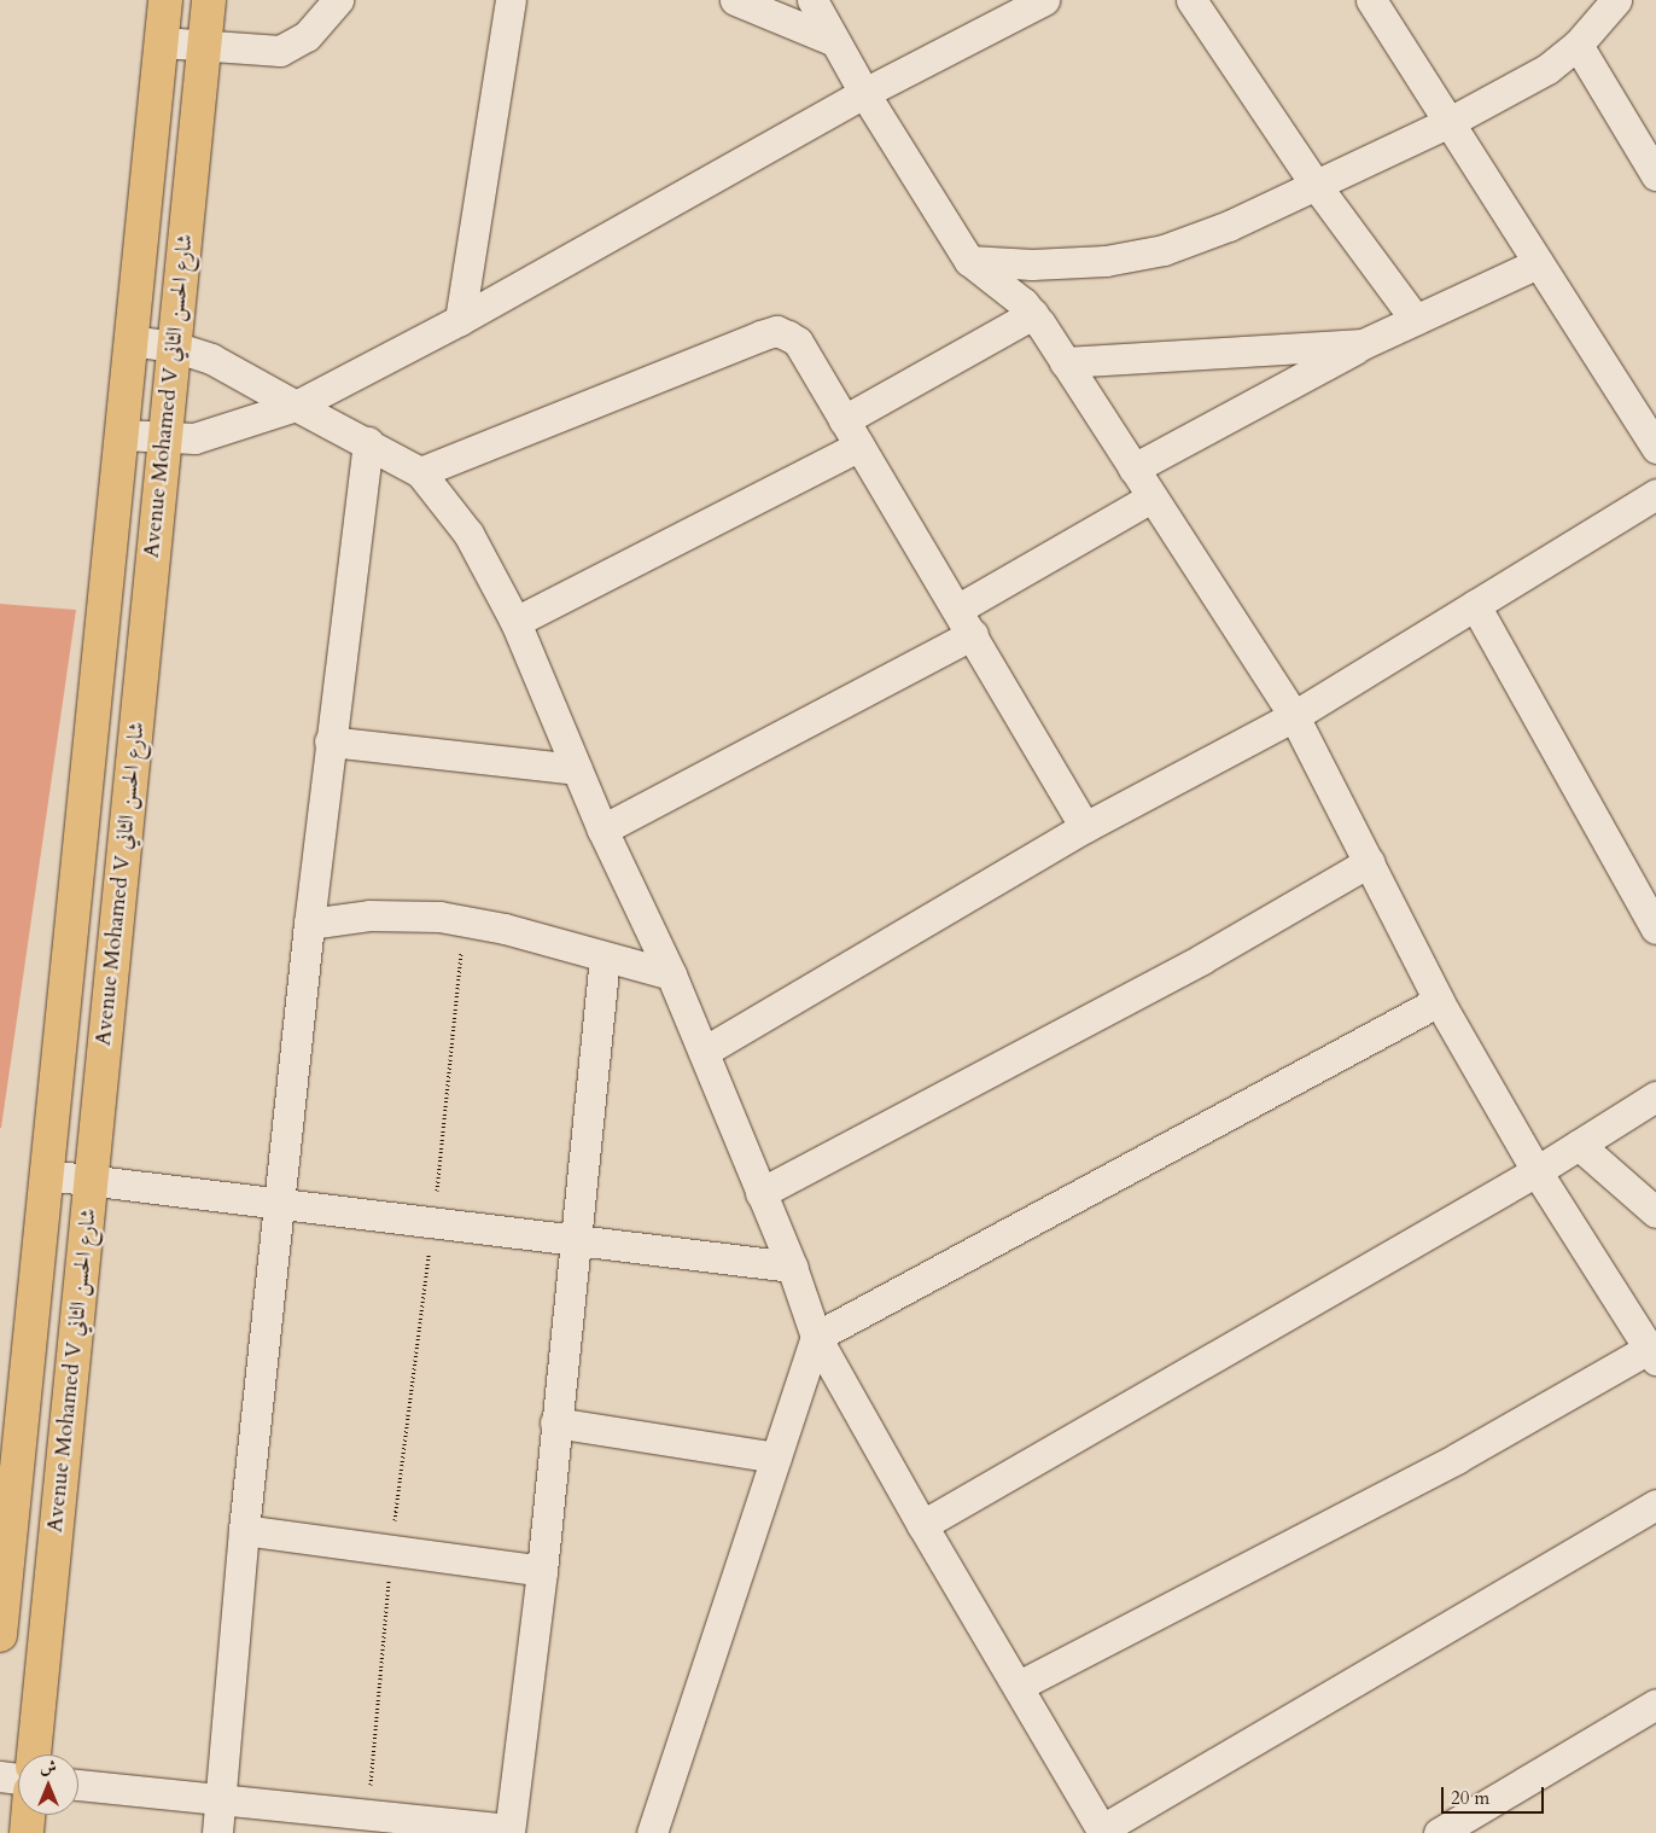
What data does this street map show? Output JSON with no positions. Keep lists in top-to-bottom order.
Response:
{
  "streets": {
    "highway": ["Avenue Mohamed V شارع الحسن الثاني"]
  },
  "scale_bar": "20 m",
  "north": "top"
}
